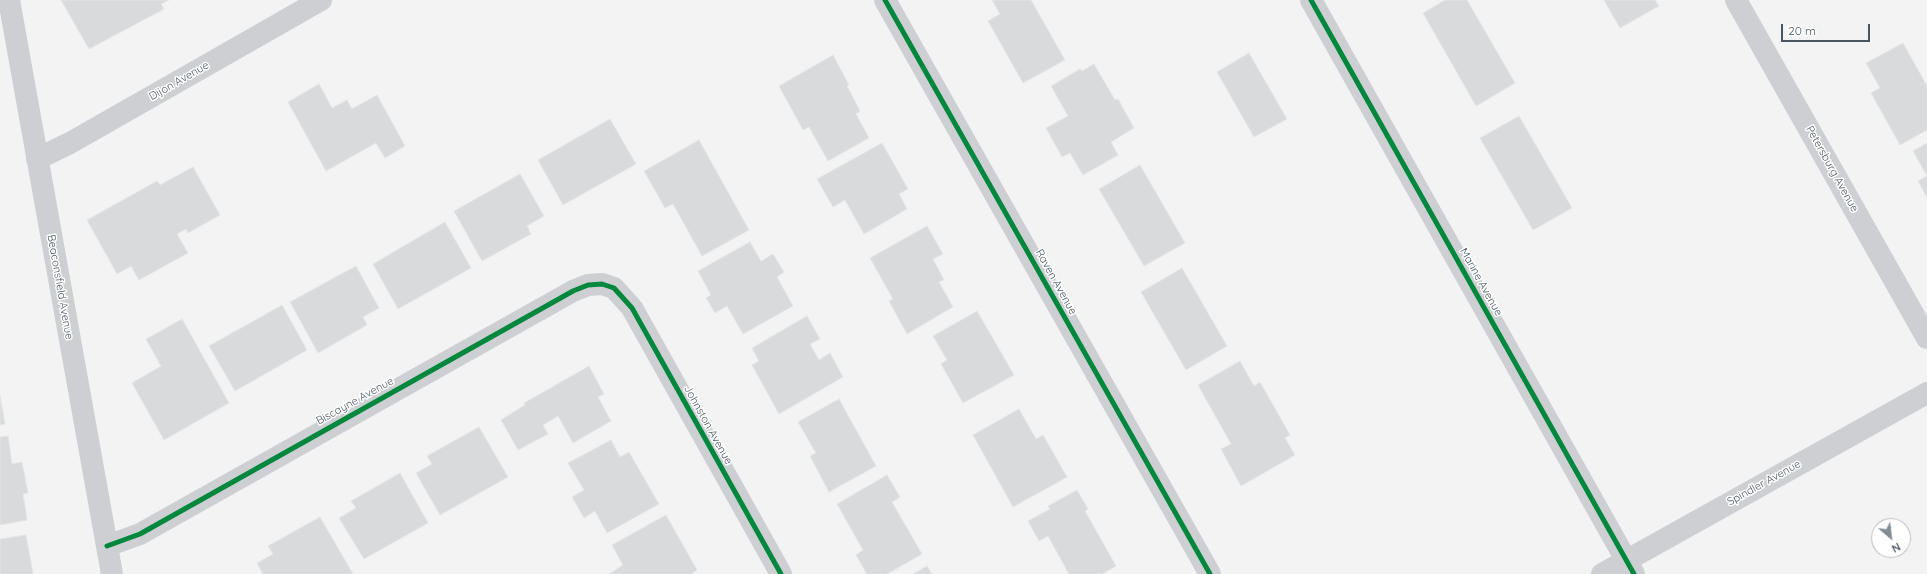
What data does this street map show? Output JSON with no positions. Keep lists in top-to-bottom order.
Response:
{
  "streets": {
    "street": [
      "Dijon Avenue",
      "Petersburg Avenue",
      "Raven Avenue",
      "Marine Avenue",
      "Beaconsfield Avenue",
      "Biscayne Avenue",
      "Johnston Avenue",
      "Spindler Avenue"
    ]
  },
  "crossings": [
    ["Dijon Avenue", "Beaconsfield Avenue"],
    ["Marine Avenue", "Spindler Avenue"],
    ["Beaconsfield Avenue", "Biscayne Avenue"],
    ["Biscayne Avenue", "Johnston Avenue"]
  ],
  "scale_bar": "20 m",
  "north": "bottom right"
}
